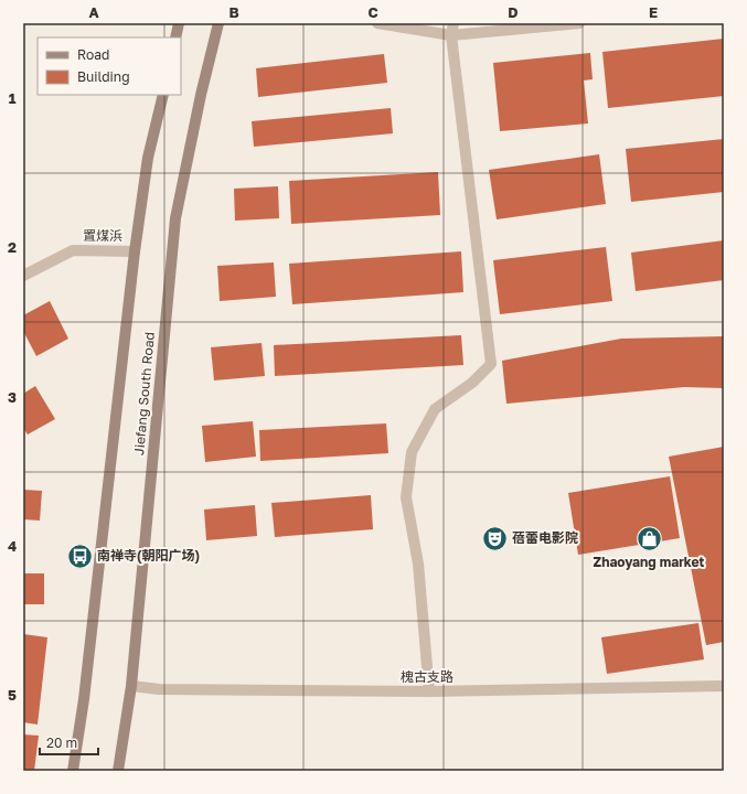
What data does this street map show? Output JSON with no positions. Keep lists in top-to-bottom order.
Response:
{
  "streets": {
    "main road": ["Jiefang South Road"],
    "street": ["置煤浜", "槐古支路"]
  },
  "crossings": [
    ["置煤浜", "Jiefang South Road"],
    ["Jiefang South Road", "槐古支路"]
  ],
  "places": {
    "theatre": ["蓓蕾电影院"],
    "shop": ["Zhaoyang market"],
    "bus stop": ["南禅寺(朝阳广场)"]
  },
  "legend": ["Road", "Building"],
  "scale_bar": "20 m",
  "grid": {
    "columns": [
      "A",
      "B",
      "C",
      "D",
      "E"
    ],
    "rows": [
      "1",
      "2",
      "3",
      "4",
      "5"
    ]
  }
}
